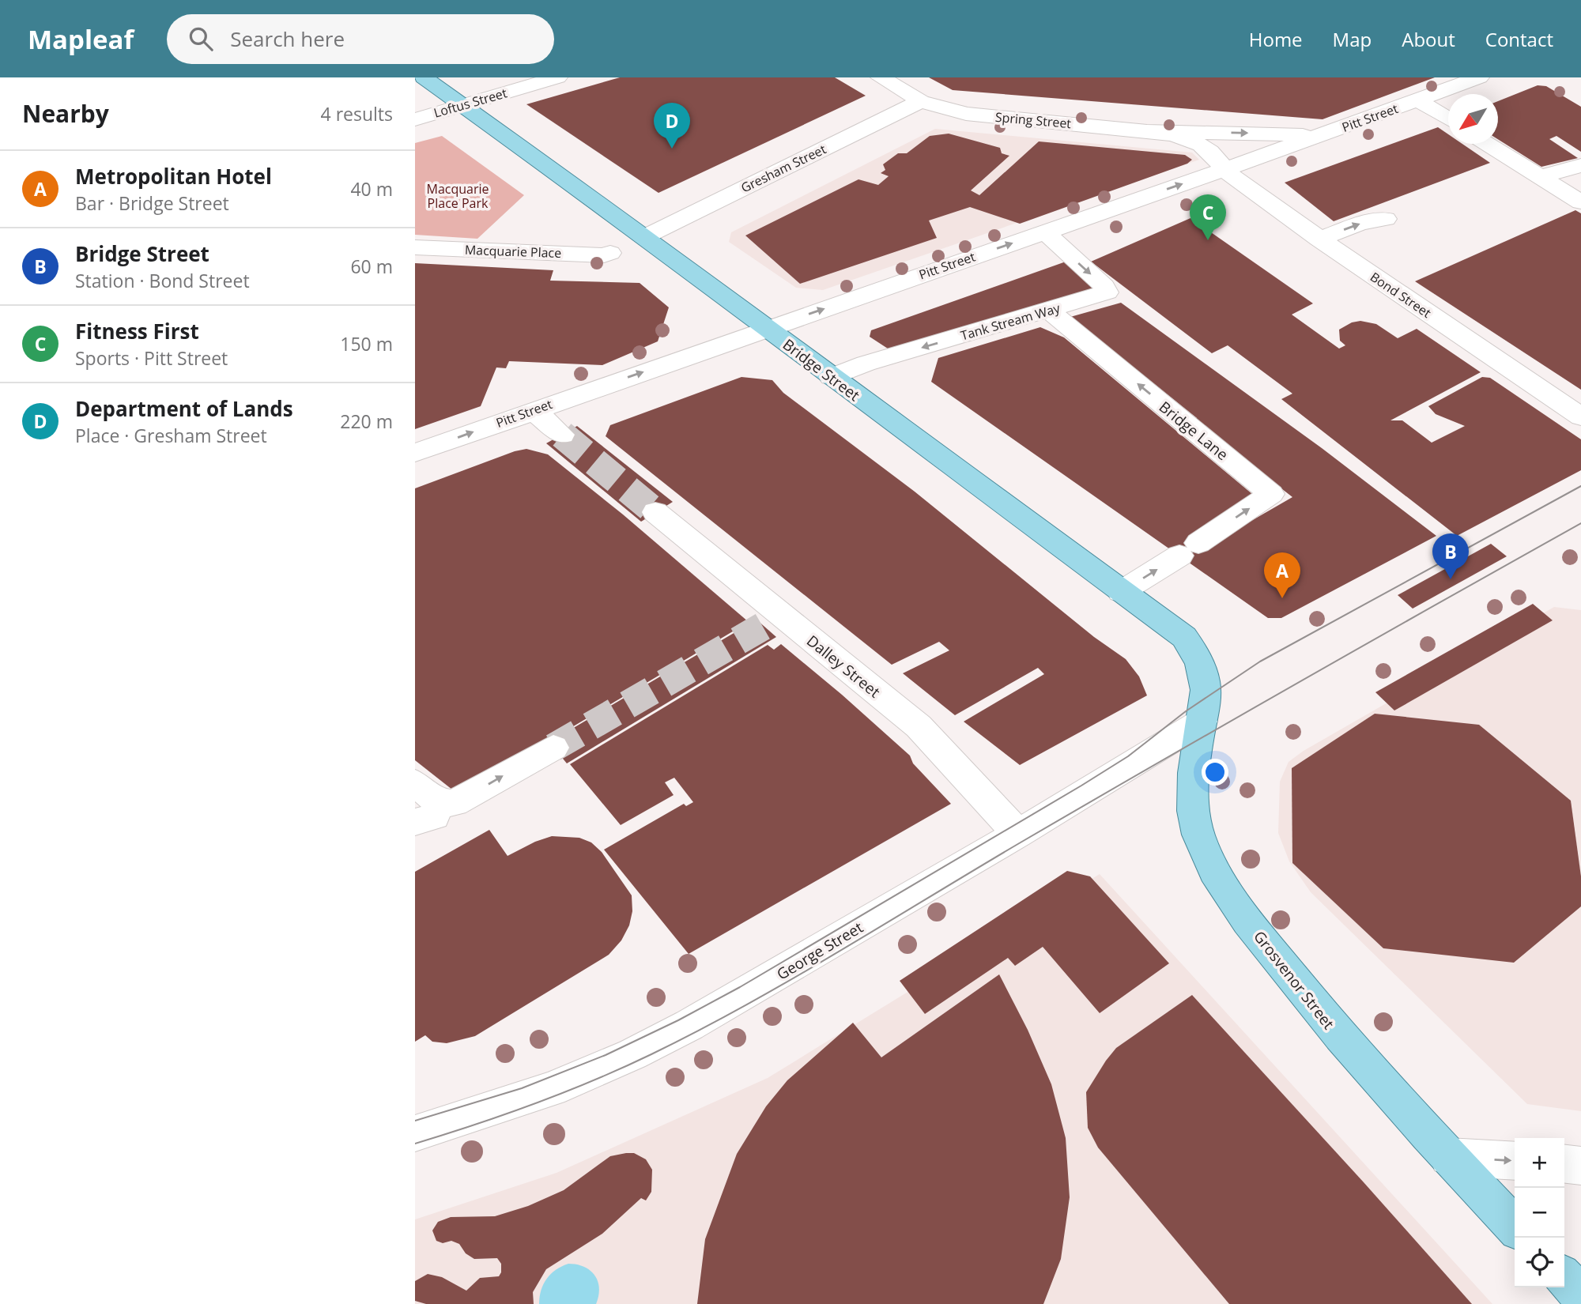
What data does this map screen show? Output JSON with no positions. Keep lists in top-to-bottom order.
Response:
{
  "streets": {
    "main road": ["Bridge Street", "Grosvenor Street"],
    "street": [
      "Loftus Street",
      "Pitt Street",
      "Spring Street",
      "Gresham Street",
      "Macquarie Place",
      "Bond Street",
      "Tank Stream Way",
      "Bridge Lane",
      "Dalley Street",
      "George Street"
    ]
  },
  "crossings": [
    ["Loftus Street", "Bridge Street"],
    ["Pitt Street", "Spring Street"],
    ["Pitt Street", "Bond Street"],
    ["Pitt Street", "Tank Stream Way"],
    ["Pitt Street", "Bridge Street"],
    ["Spring Street", "Gresham Street"],
    ["Spring Street", "Bond Street"],
    ["Gresham Street", "Bridge Street"],
    ["Tank Stream Way", "Bridge Street"],
    ["Tank Stream Way", "Bridge Lane"],
    ["Bridge Street", "Bridge Lane"],
    ["Bridge Street", "Grosvenor Street"],
    ["Dalley Street", "George Street"],
    ["George Street", "Grosvenor Street"]
  ],
  "one_way": ["Pitt Street"],
  "parks": ["Macquarie Place Park"],
  "north": "bottom left",
  "page": {
    "header": "Mapleaf",
    "search": "Search here",
    "nav": [
      "Home",
      "Map",
      "About",
      "Contact"
    ],
    "heading": ["Nearby", "4 results"],
    "pins": [
      "D",
      "C",
      "B",
      "A"
    ],
    "list": [
      {
        "mark": "A",
        "name": "Metropolitan Hotel",
        "note": "Bar · Bridge Street",
        "value": "40 m"
      },
      {
        "mark": "B",
        "name": "Bridge Street",
        "note": "Station · Bond Street",
        "value": "60 m"
      },
      {
        "mark": "C",
        "name": "Fitness First",
        "note": "Sports · Pitt Street",
        "value": "150 m"
      },
      {
        "mark": "D",
        "name": "Department of Lands",
        "note": "Place · Gresham Street",
        "value": "220 m"
      }
    ],
    "map_buttons": ["+", "−"]
  }
}
